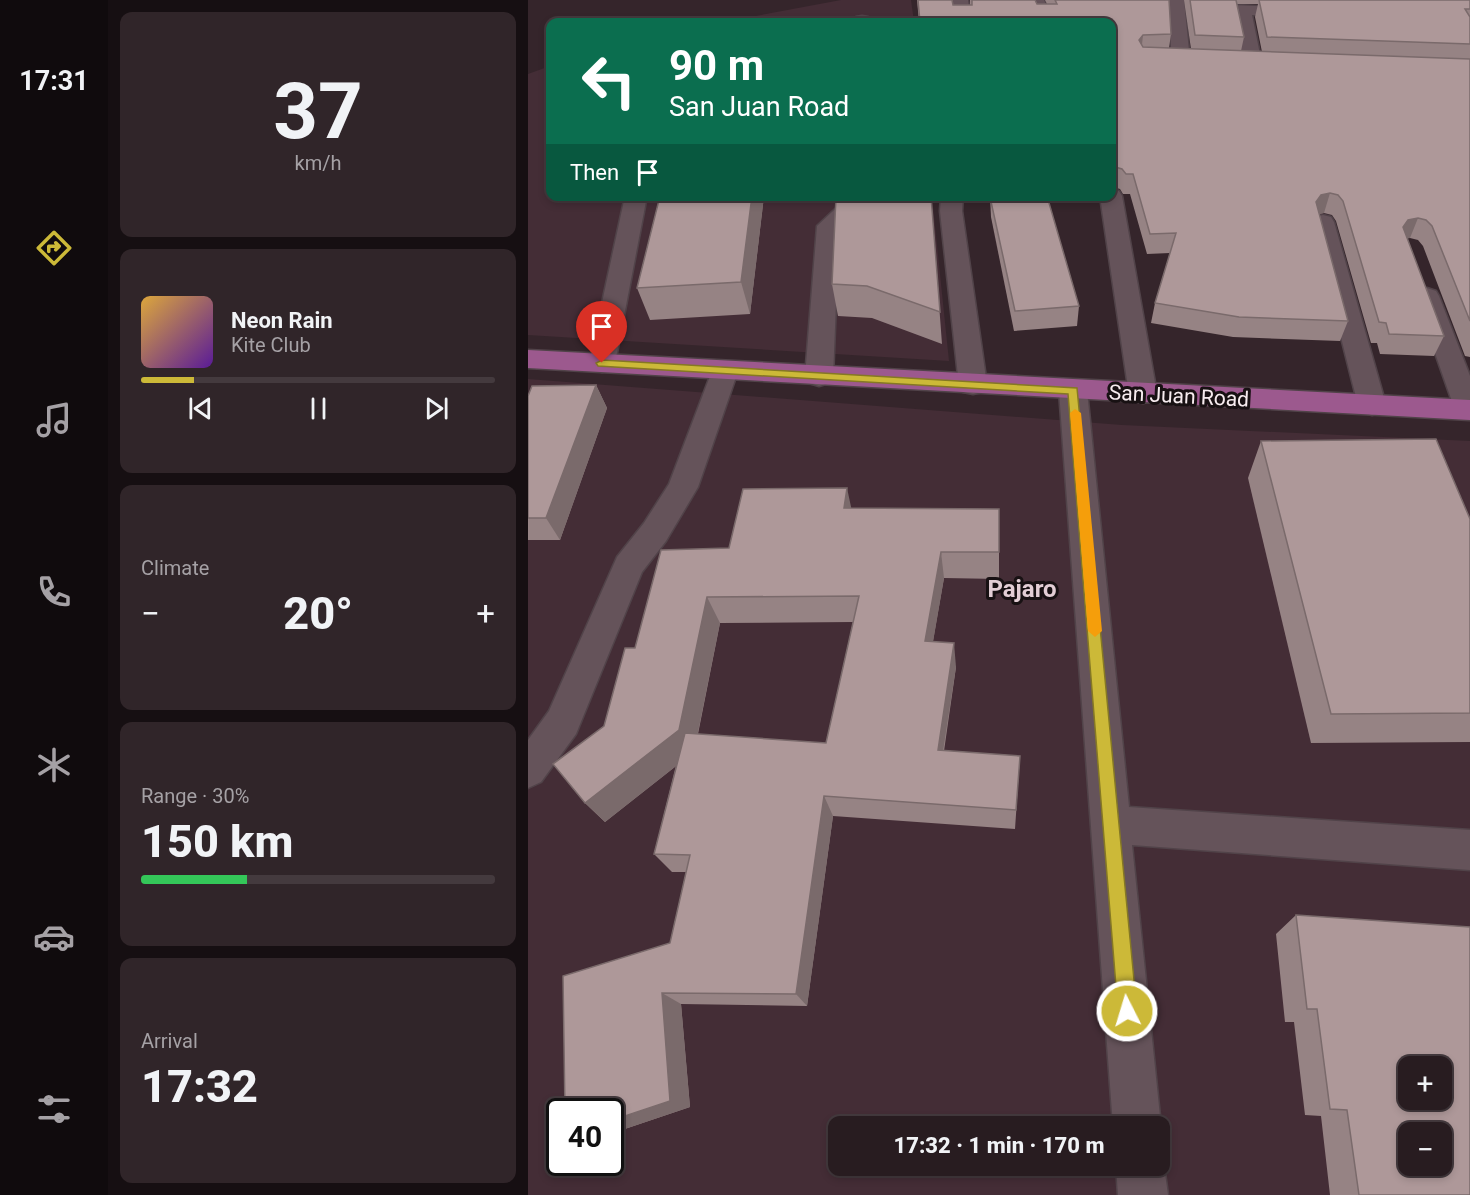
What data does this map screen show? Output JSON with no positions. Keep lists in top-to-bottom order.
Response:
{
  "streets": {
    "main road": ["San Juan Road"]
  },
  "districts": ["Pajaro"],
  "page": {
    "tabs": "17:31",
    "tile": [
      ["37", "km/h"],
      "Climate",
      ["Range · 30%", "150 km"],
      ["Arrival", "17:32"]
    ],
    "turn": ["90 m", "San Juan Road"],
    "then": "Then",
    "song": ["Neon Rain", "Kite Club"],
    "heat": ["−", "20°", "+"],
    "map_buttons": ["+", "−"],
    "limit": "40",
    "trip": "17:32 · 1 min · 170 m"
  }
}
